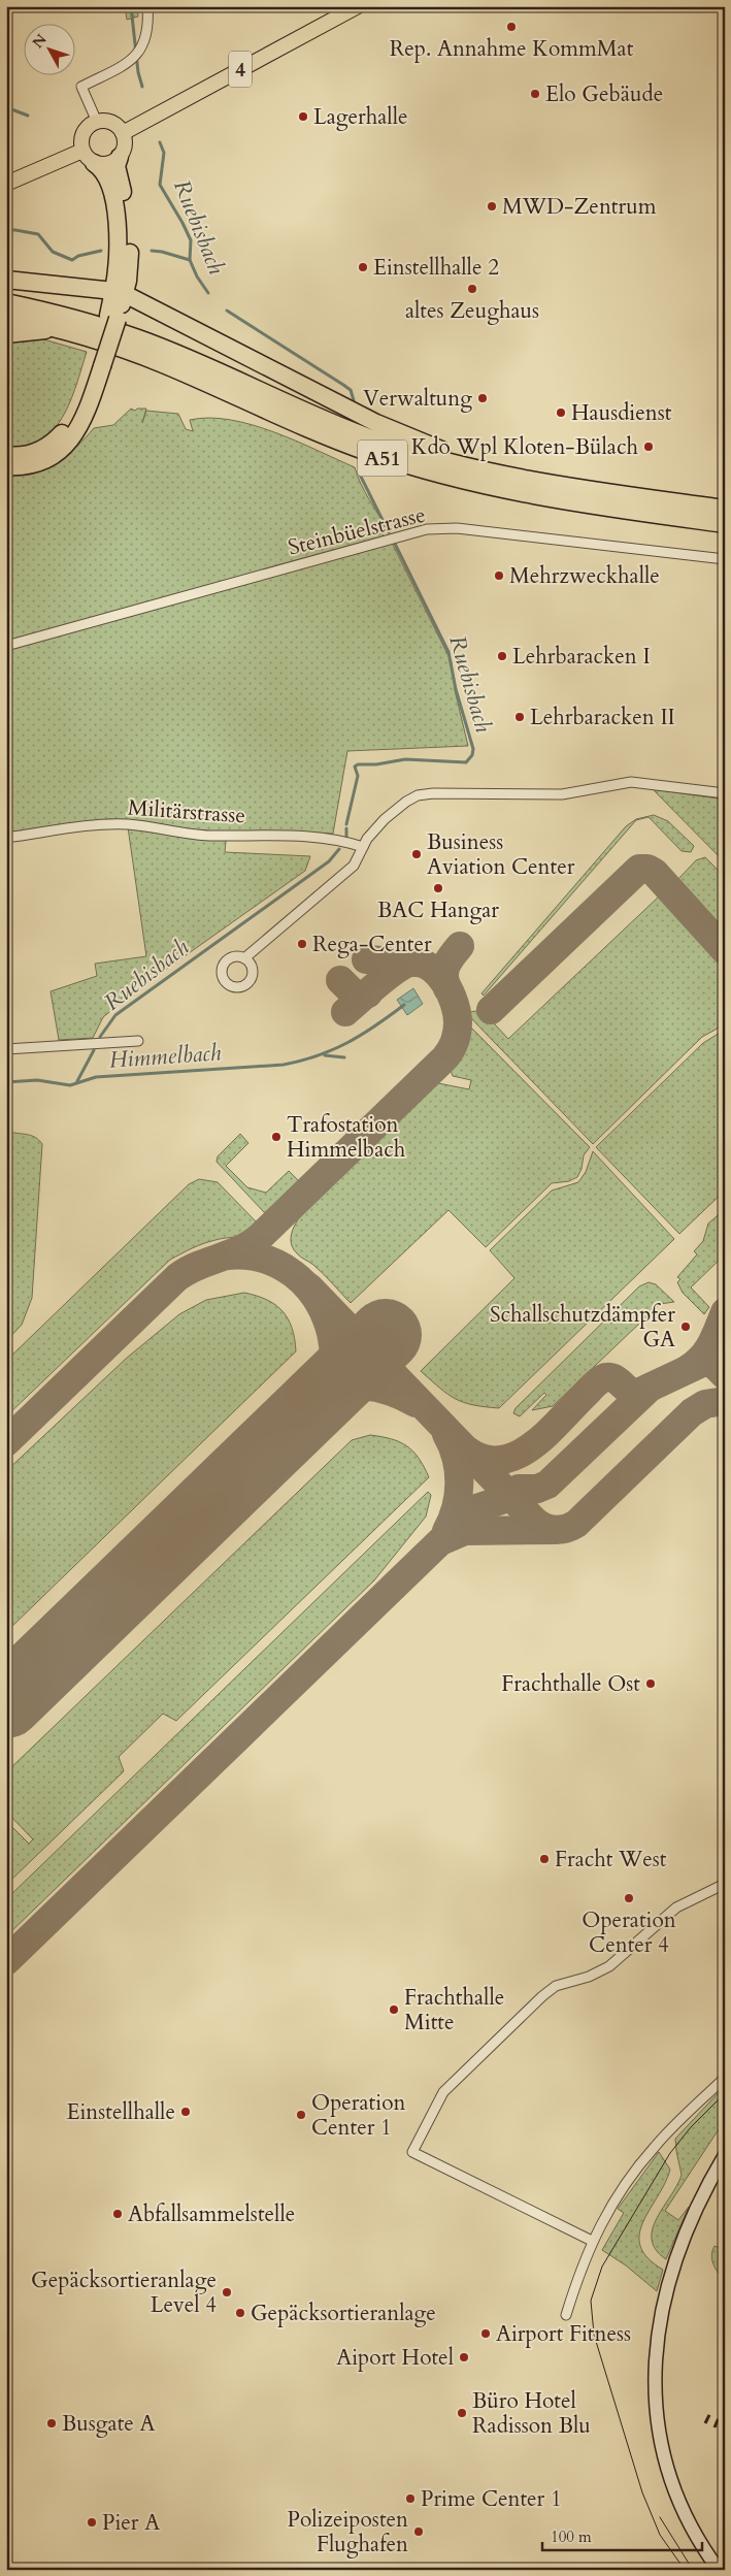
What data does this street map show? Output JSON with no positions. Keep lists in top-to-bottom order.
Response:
{
  "streets": {
    "highway": ["A51"],
    "main road": ["4"],
    "street": ["Steinbüelstrasse", "Militärstrasse"]
  },
  "water": ["Ruebisbach", "Himmelbach"],
  "places": [
    "Rep. Annahme KommMat",
    "Elo Gebäude",
    "Lagerhalle",
    "MWD-Zentrum",
    "Einstellhalle 2",
    "altes Zeughaus",
    "Verwaltung",
    "Hausdienst",
    "Kdo Wpl Kloten-Bülach",
    "Mehrzweckhalle",
    "Lehrbaracken I",
    "Lehrbaracken II",
    "Business Aviation Center",
    "BAC Hangar",
    "Rega-Center",
    "Trafostation Himmelbach",
    "Schallschutzdämpfer GA",
    "Frachthalle Ost",
    "Fracht West",
    "Operation Center 4",
    "Frachthalle Mitte",
    "Einstellhalle",
    "Operation Center 1",
    "Abfallsammelstelle",
    "Gepäcksortieranlage Level 4",
    "Gepäcksortieranlage",
    "Airport Fitness",
    "Aiport Hotel",
    "Büro Hotel Radisson Blu",
    "Busgate A",
    "Prime Center 1",
    "Pier A",
    "Polizeiposten Flughafen"
  ],
  "scale_bar": "100 m",
  "north": "top left"
}
